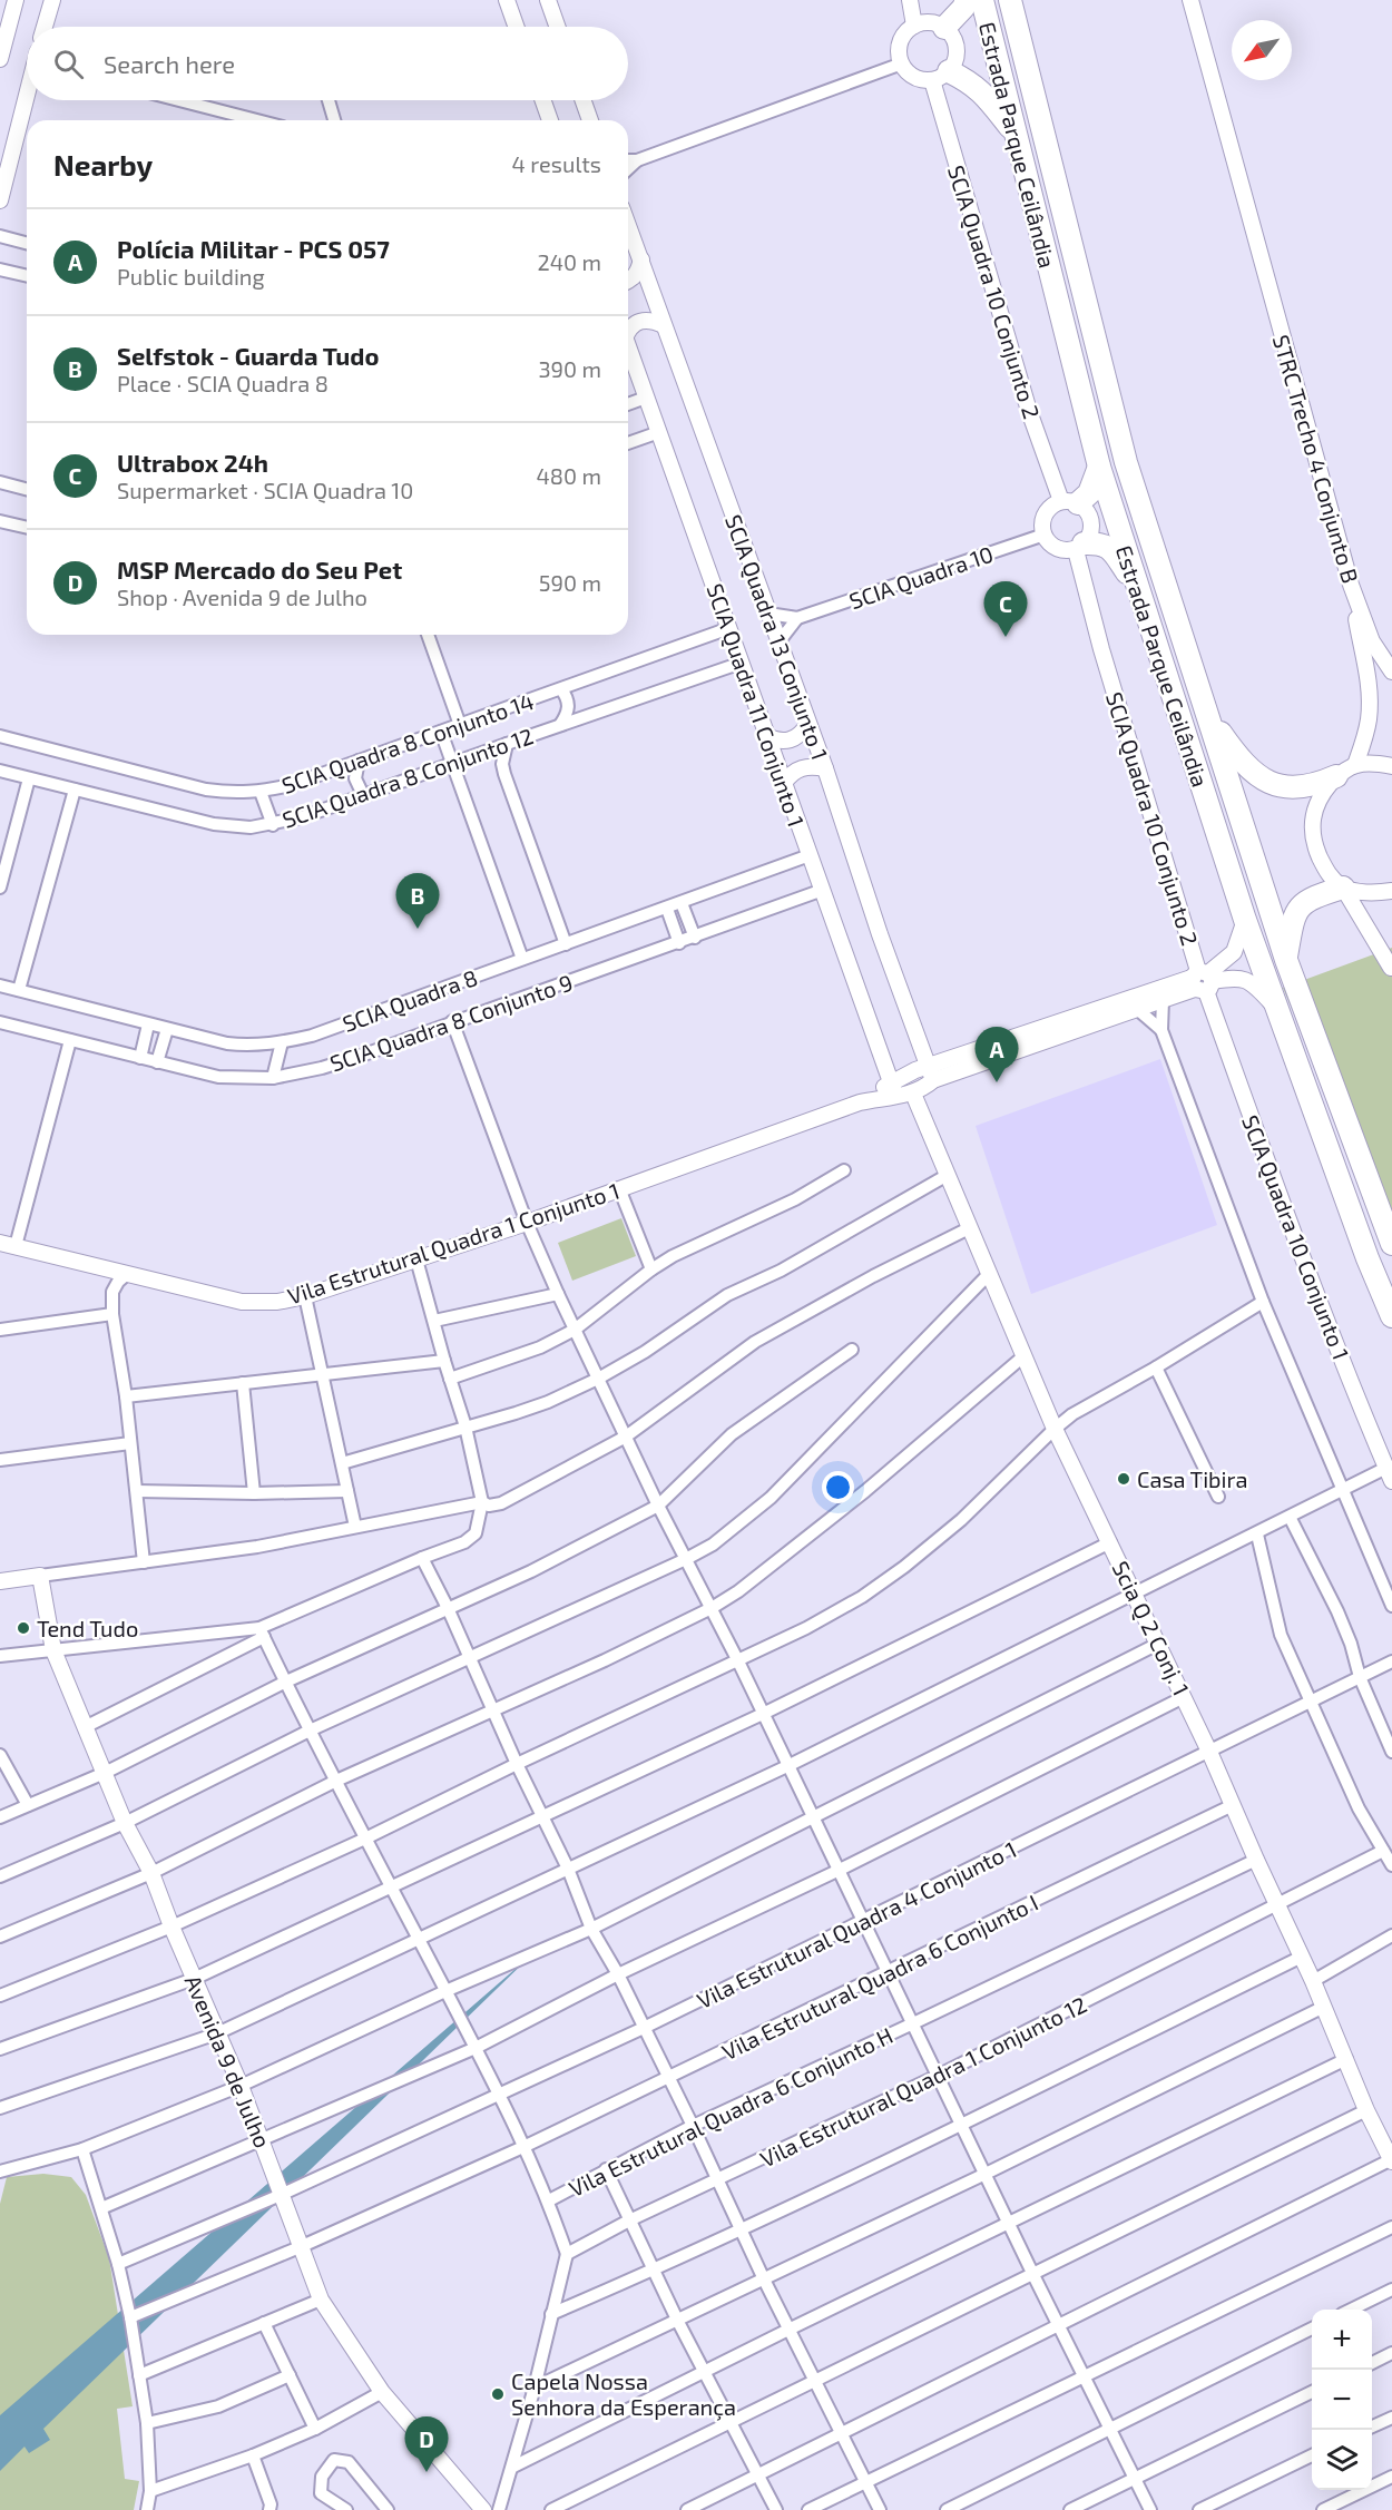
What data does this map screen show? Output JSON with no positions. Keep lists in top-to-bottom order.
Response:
{
  "streets": {
    "highway": ["Estrada Parque Ceilândia"],
    "street": [
      "SCIA Quadra 10 Conjunto 2",
      "STRC Trecho 4 Conjunto B",
      "SCIA Quadra 10",
      "SCIA Quadra 13 Conjunto 1",
      "SCIA Quadra 11 Conjunto 1",
      "SCIA Quadra 8 Conjunto 14",
      "SCIA Quadra 8 Conjunto 12",
      "SCIA Quadra 8",
      "SCIA Quadra 8 Conjunto 9",
      "SCIA Quadra 10 Conjunto 1",
      "Vila Estrutural Quadra 1 Conjunto 1",
      "Scia Q 2 Conj. 1",
      "Vila Estrutural Quadra 4 Conjunto 1",
      "Vila Estrutural Quadra 6 Conjunto I",
      "Avenida 9 de Julho",
      "Vila Estrutural Quadra 1 Conjunto 12",
      "Vila Estrutural Quadra 6 Conjunto H"
    ]
  },
  "crossings": [
    ["SCIA Quadra 10 Conjunto 2", "SCIA Quadra 10"],
    ["SCIA Quadra 10 Conjunto 2", "SCIA Quadra 10 Conjunto 1"],
    ["SCIA Quadra 10", "SCIA Quadra 13 Conjunto 1"],
    ["SCIA Quadra 13 Conjunto 1", "Vila Estrutural Quadra 1 Conjunto 1"],
    ["SCIA Quadra 11 Conjunto 1", "SCIA Quadra 8 Conjunto 14"],
    ["SCIA Quadra 11 Conjunto 1", "SCIA Quadra 8 Conjunto 12"],
    ["SCIA Quadra 11 Conjunto 1", "SCIA Quadra 8"],
    ["SCIA Quadra 11 Conjunto 1", "SCIA Quadra 8 Conjunto 9"],
    ["SCIA Quadra 11 Conjunto 1", "Vila Estrutural Quadra 1 Conjunto 1"],
    ["Scia Q 2 Conj. 1", "Vila Estrutural Quadra 4 Conjunto 1"],
    ["Scia Q 2 Conj. 1", "Vila Estrutural Quadra 6 Conjunto I"],
    ["Scia Q 2 Conj. 1", "Vila Estrutural Quadra 1 Conjunto 12"],
    ["Scia Q 2 Conj. 1", "Vila Estrutural Quadra 6 Conjunto H"],
    ["Vila Estrutural Quadra 4 Conjunto 1", "Avenida 9 de Julho"],
    ["Vila Estrutural Quadra 6 Conjunto I", "Avenida 9 de Julho"]
  ],
  "places": ["Casa Tibira", "Tend Tudo", "Capela Nossa Senhora da Esperança"],
  "north": "bottom left",
  "page": {
    "search": "Search here",
    "heading": ["Nearby", "4 results"],
    "list": [
      {
        "mark": "A",
        "name": "Polícia Militar - PCS 057",
        "note": "Public building",
        "value": "240 m"
      },
      {
        "mark": "B",
        "name": "Selfstok - Guarda Tudo",
        "note": "Place · SCIA Quadra 8",
        "value": "390 m"
      },
      {
        "mark": "C",
        "name": "Ultrabox 24h",
        "note": "Supermarket · SCIA Quadra 10",
        "value": "480 m"
      },
      {
        "mark": "D",
        "name": "MSP Mercado do Seu Pet",
        "note": "Shop · Avenida 9 de Julho",
        "value": "590 m"
      }
    ],
    "pins": [
      "C",
      "B",
      "A",
      "D"
    ],
    "map_buttons": ["+", "−"]
  }
}
